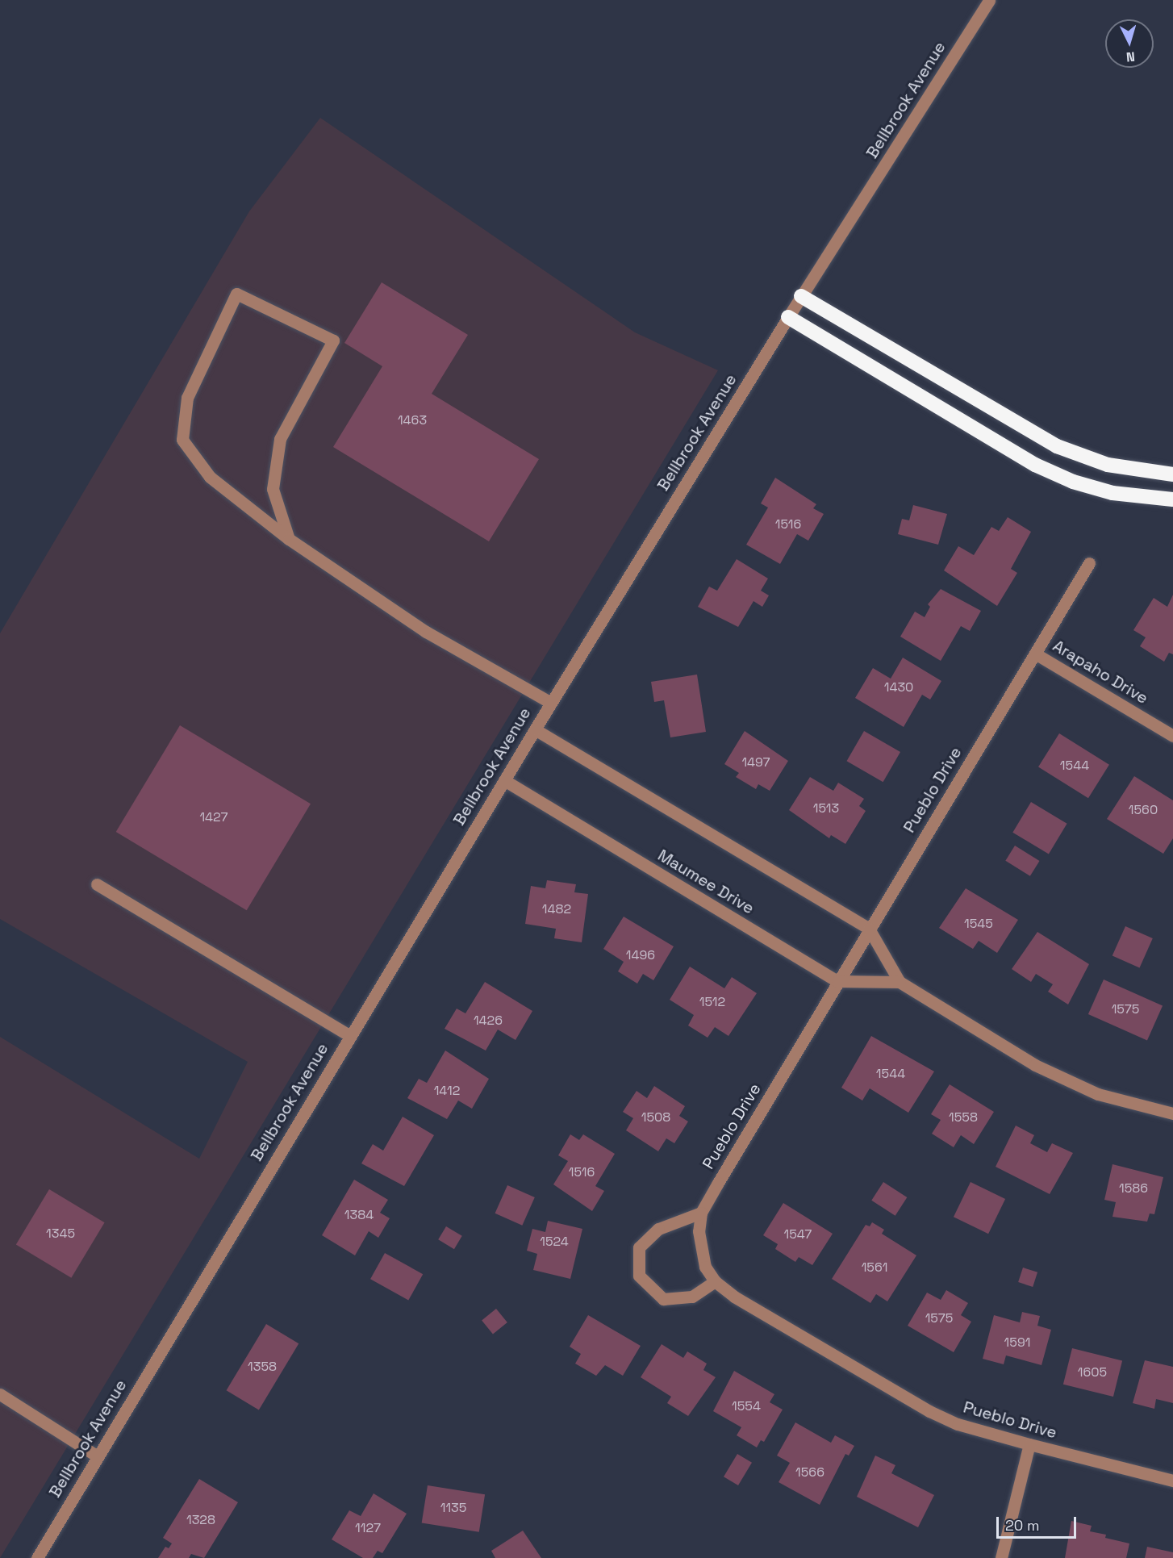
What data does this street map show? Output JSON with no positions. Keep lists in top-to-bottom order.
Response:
{
  "streets": {
    "street": [
      "Bellbrook Avenue",
      "Arapaho Drive",
      "Pueblo Drive",
      "Maumee Drive"
    ]
  },
  "crossings": [
    ["Bellbrook Avenue", "Maumee Drive"],
    ["Arapaho Drive", "Pueblo Drive"],
    ["Pueblo Drive", "Maumee Drive"]
  ],
  "house_numbers": [
    "1463",
    "1516",
    "1430",
    "1497",
    "1544",
    "1513",
    "1560",
    "1427",
    "1482",
    "1545",
    "1496",
    "1512",
    "1575",
    "1426",
    "1544",
    "1412",
    "1508",
    "1558",
    "1516",
    "1586",
    "1384",
    "1345",
    "1547",
    "1524",
    "1561",
    "1575",
    "1591",
    "1358",
    "1605",
    "1554",
    "1566",
    "1135",
    "1328",
    "1127"
  ],
  "scale_bar": "20 m",
  "north": "bottom"
}
